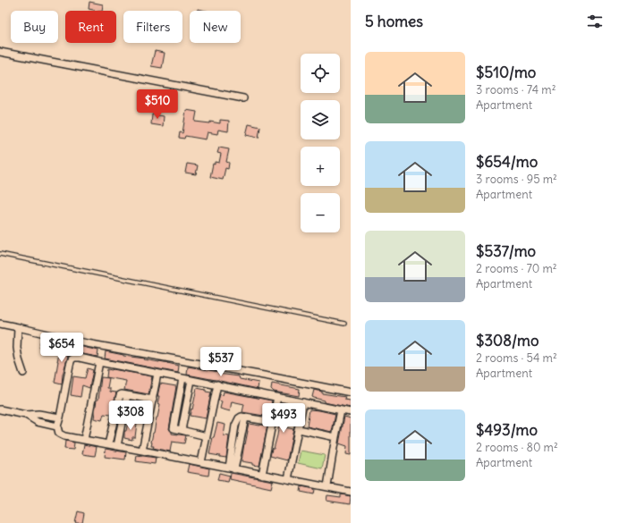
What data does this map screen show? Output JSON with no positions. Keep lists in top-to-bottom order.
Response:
{
  "page": {
    "heading": "5 homes",
    "chip": [
      "Buy",
      "Rent",
      "Filters",
      "New"
    ],
    "list": [
      {
        "name": "$510/mo",
        "note": "3 rooms · 74 m² · Apartment"
      },
      {
        "name": "$654/mo",
        "note": "3 rooms · 95 m² · Apartment"
      },
      {
        "name": "$537/mo",
        "note": "2 rooms · 70 m² · Apartment"
      },
      {
        "name": "$308/mo",
        "note": "2 rooms · 54 m² · Apartment"
      },
      {
        "name": "$493/mo",
        "note": "2 rooms · 80 m² · Apartment"
      }
    ],
    "map_buttons": ["+", "−"],
    "price": [
      "$510",
      "$654",
      "$537",
      "$308",
      "$493"
    ]
  }
}
